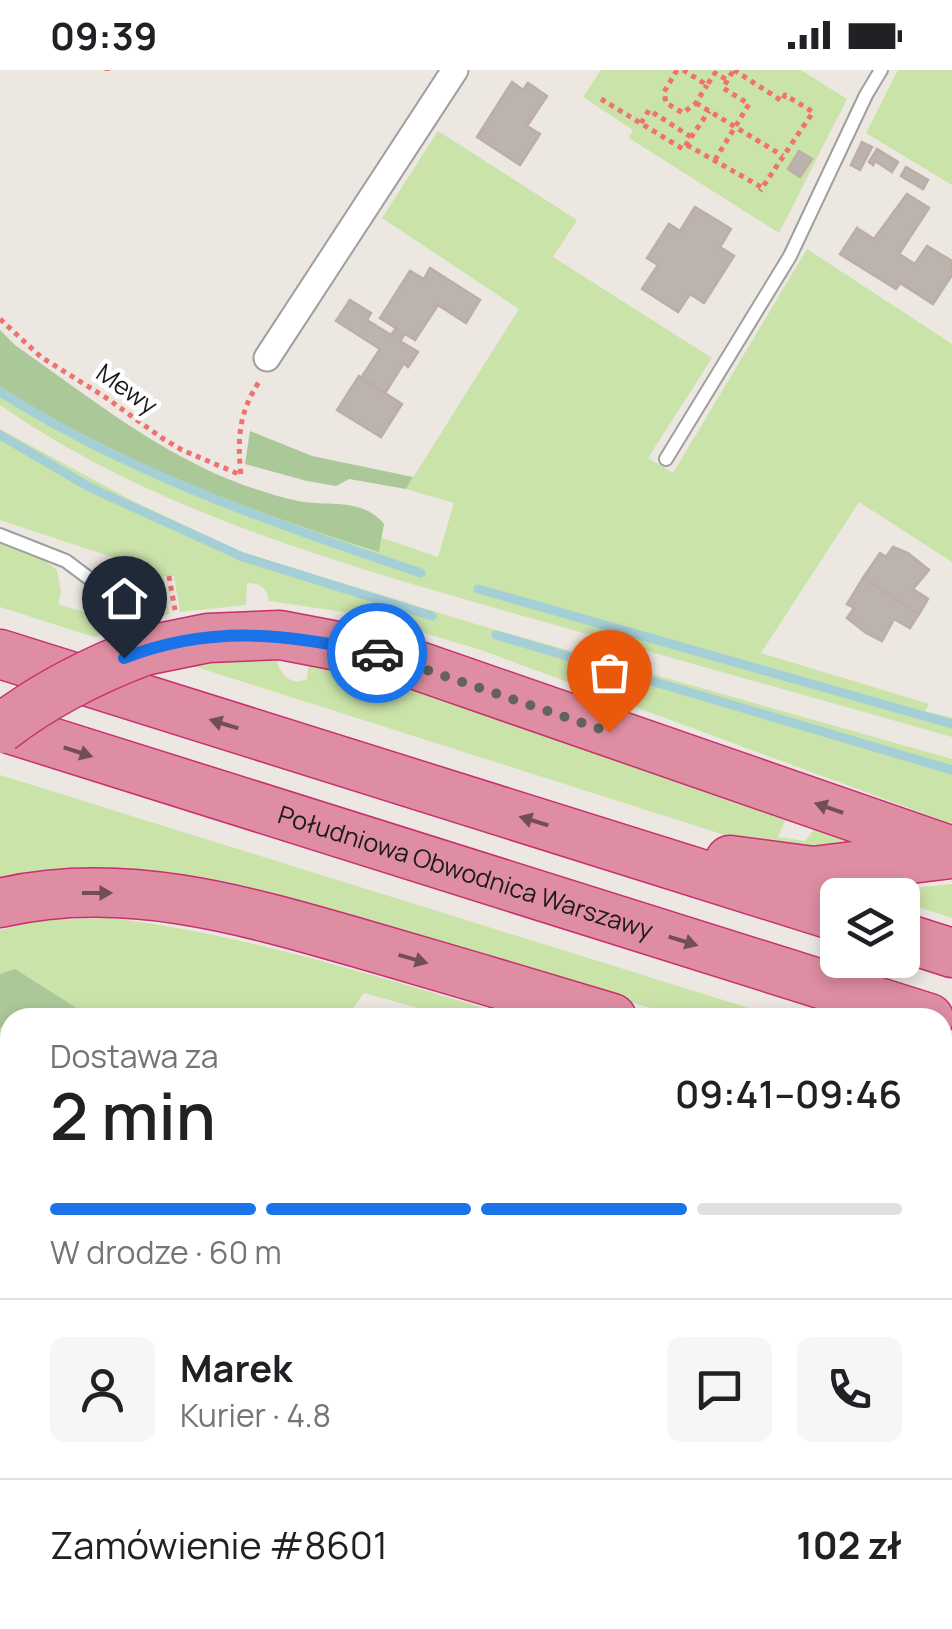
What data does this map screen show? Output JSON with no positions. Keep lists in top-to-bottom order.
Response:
{
  "streets": {
    "highway": ["Południowa Obwodnica Warszawy"],
    "path": ["Mewy"]
  },
  "page": {
    "status": "09:39",
    "heading": ["2 min", "Dostawa za", "09:41–09:46"],
    "panel": [
      "Marek",
      "Kurier · 4.8",
      "Zamówienie #8601",
      "102 zł"
    ],
    "bar": "W drodze · 60 m"
  }
}
